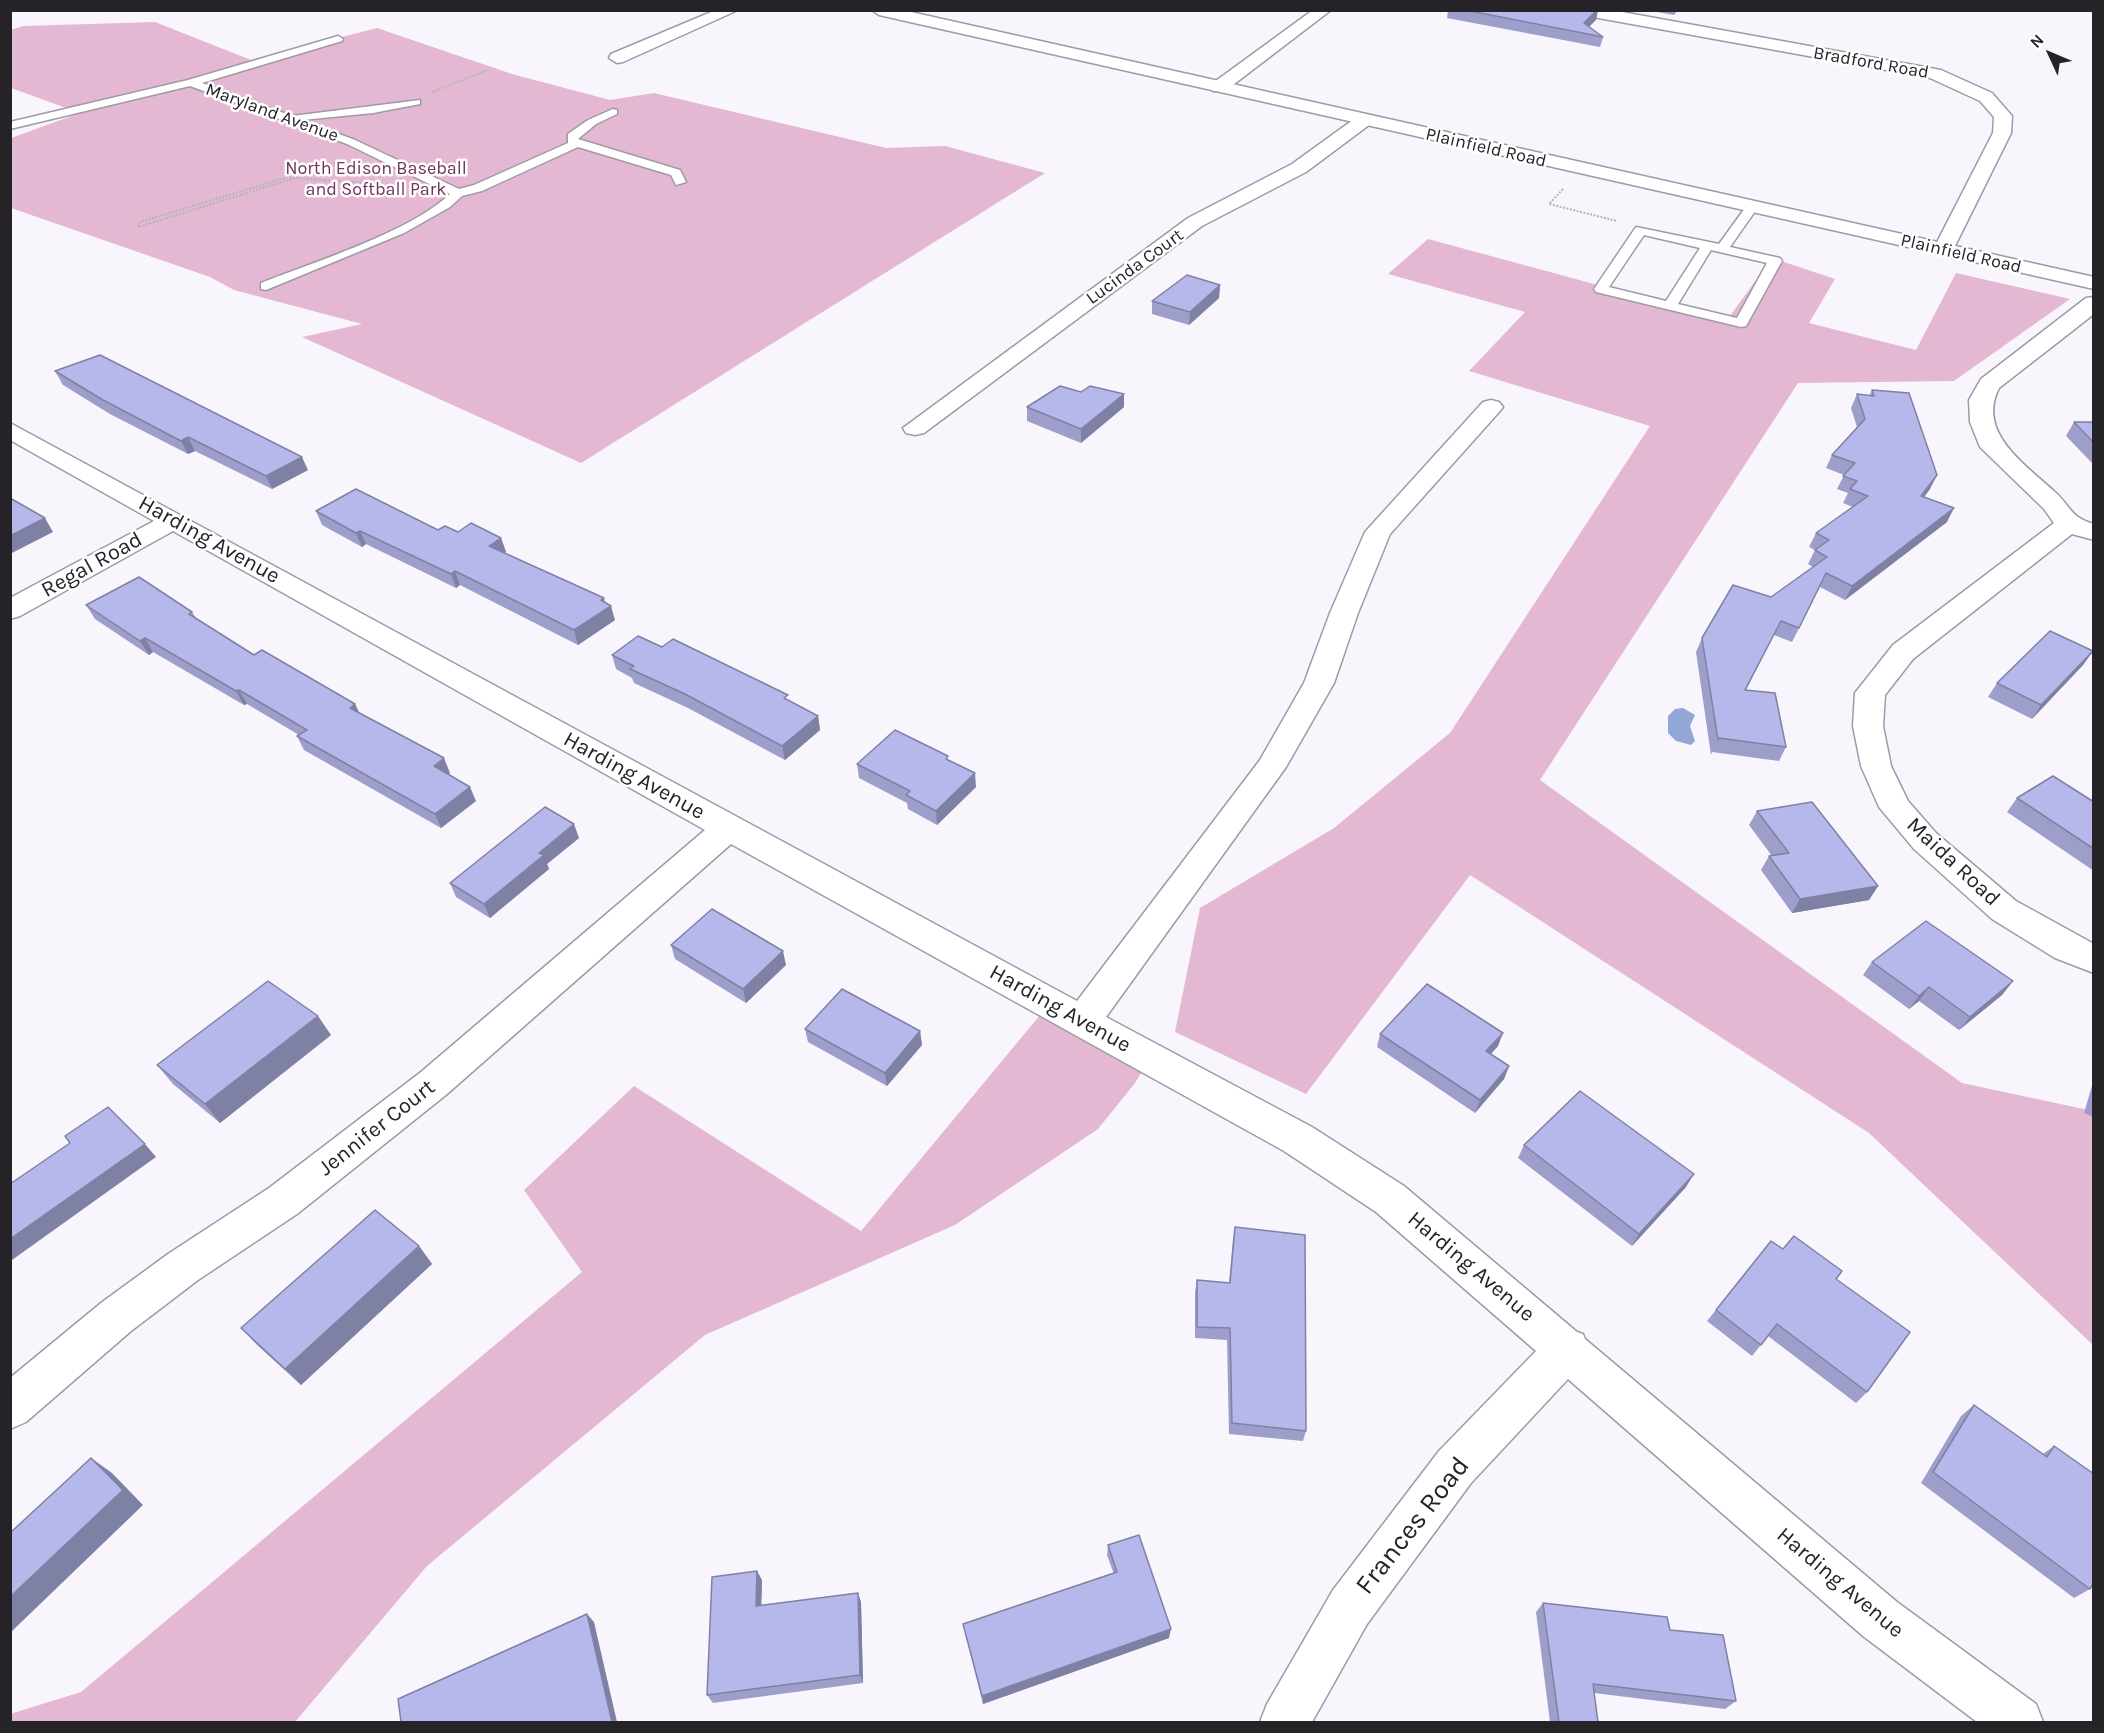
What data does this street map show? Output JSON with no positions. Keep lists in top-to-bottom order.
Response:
{
  "streets": {
    "street": [
      "Bradford Road",
      "Plainfield Road",
      "Lucinda Court",
      "Harding Avenue",
      "Regal Road",
      "Maida Road",
      "Jennifer Court",
      "Frances Road"
    ],
    "lane": ["Maryland Avenue"]
  },
  "crossings": [
    ["Bradford Road", "Plainfield Road"],
    ["Plainfield Road", "Lucinda Court"],
    ["Harding Avenue", "Regal Road"],
    ["Harding Avenue", "Jennifer Court"],
    ["Harding Avenue", "Frances Road"]
  ],
  "parks": ["North Edison Baseball and Softball Park"],
  "north": "top left"
}
